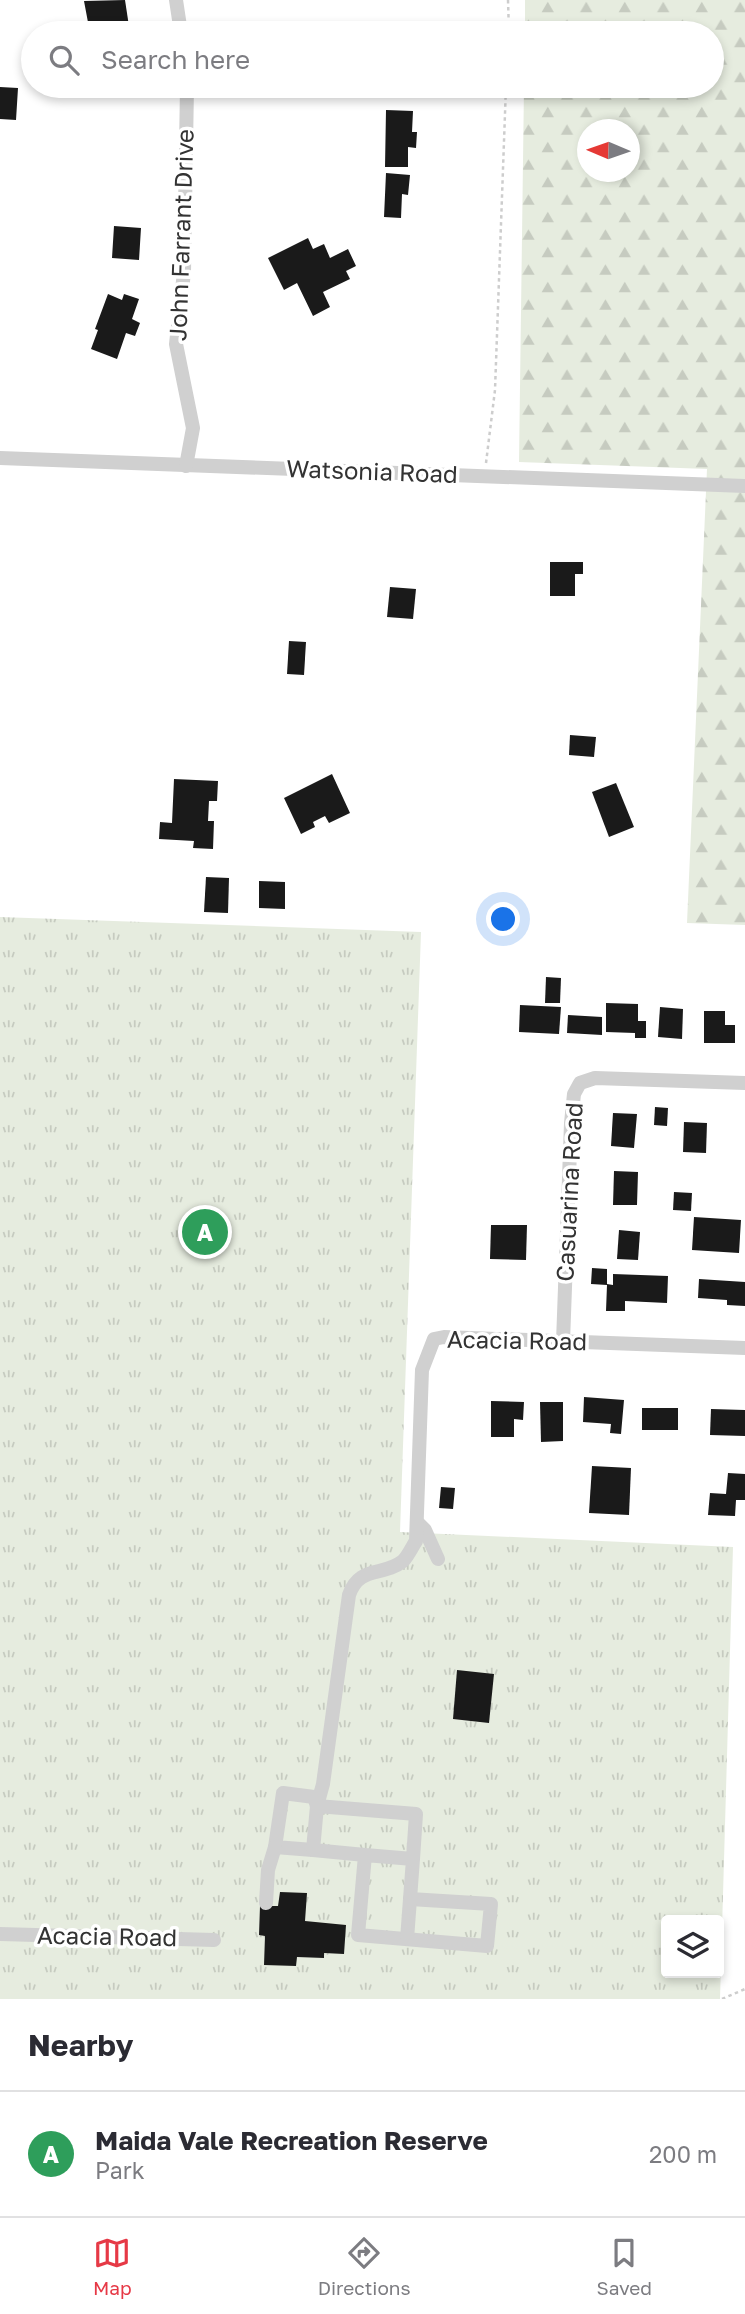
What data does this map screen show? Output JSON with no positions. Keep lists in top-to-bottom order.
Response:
{
  "streets": {
    "street": [
      "John Farrant Drive",
      "Watsonia Road",
      "Casuarina Road",
      "Acacia Road"
    ]
  },
  "crossings": [
    ["John Farrant Drive", "Watsonia Road"],
    ["Casuarina Road", "Acacia Road"]
  ],
  "north": "left",
  "page": {
    "search": "Search here",
    "pins": "A",
    "heading": "Nearby",
    "list": [
      {
        "mark": "A",
        "name": "Maida Vale Recreation Reserve",
        "note": "Park",
        "value": "200 m"
      }
    ],
    "nav": ["Map", "Directions", "Saved"]
  }
}
